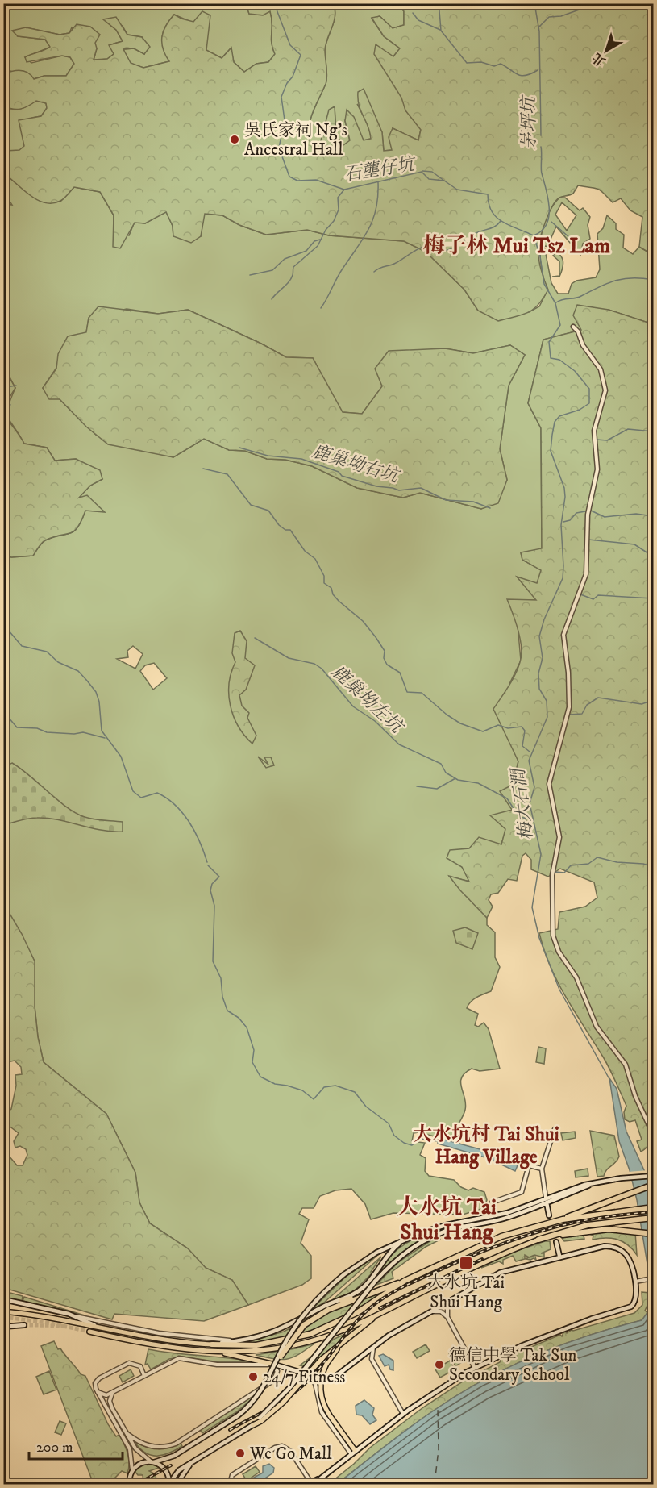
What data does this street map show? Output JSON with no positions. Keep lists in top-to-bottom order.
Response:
{
  "districts": ["梅子林 Mui Tsz Lam", "大水坑村 Tai Shui Hang Village", "大水坑 Tai Shui Hang"],
  "water": [
    "茅坪坑",
    "石壟仔坑",
    "鹿巢坳右坑",
    "鹿巢坳左坑",
    "梅大石澗"
  ],
  "places": {
    "other": [
      "吳氏家祠 Ng's Ancestral Hall",
      "德信中學 Tak Sun Secondary School",
      "24/7 Fitness",
      "We Go Mall"
    ],
    "transit": ["大水坑 Tai Shui Hang"]
  },
  "scale_bar": "200 m",
  "north": "bottom left"
}
